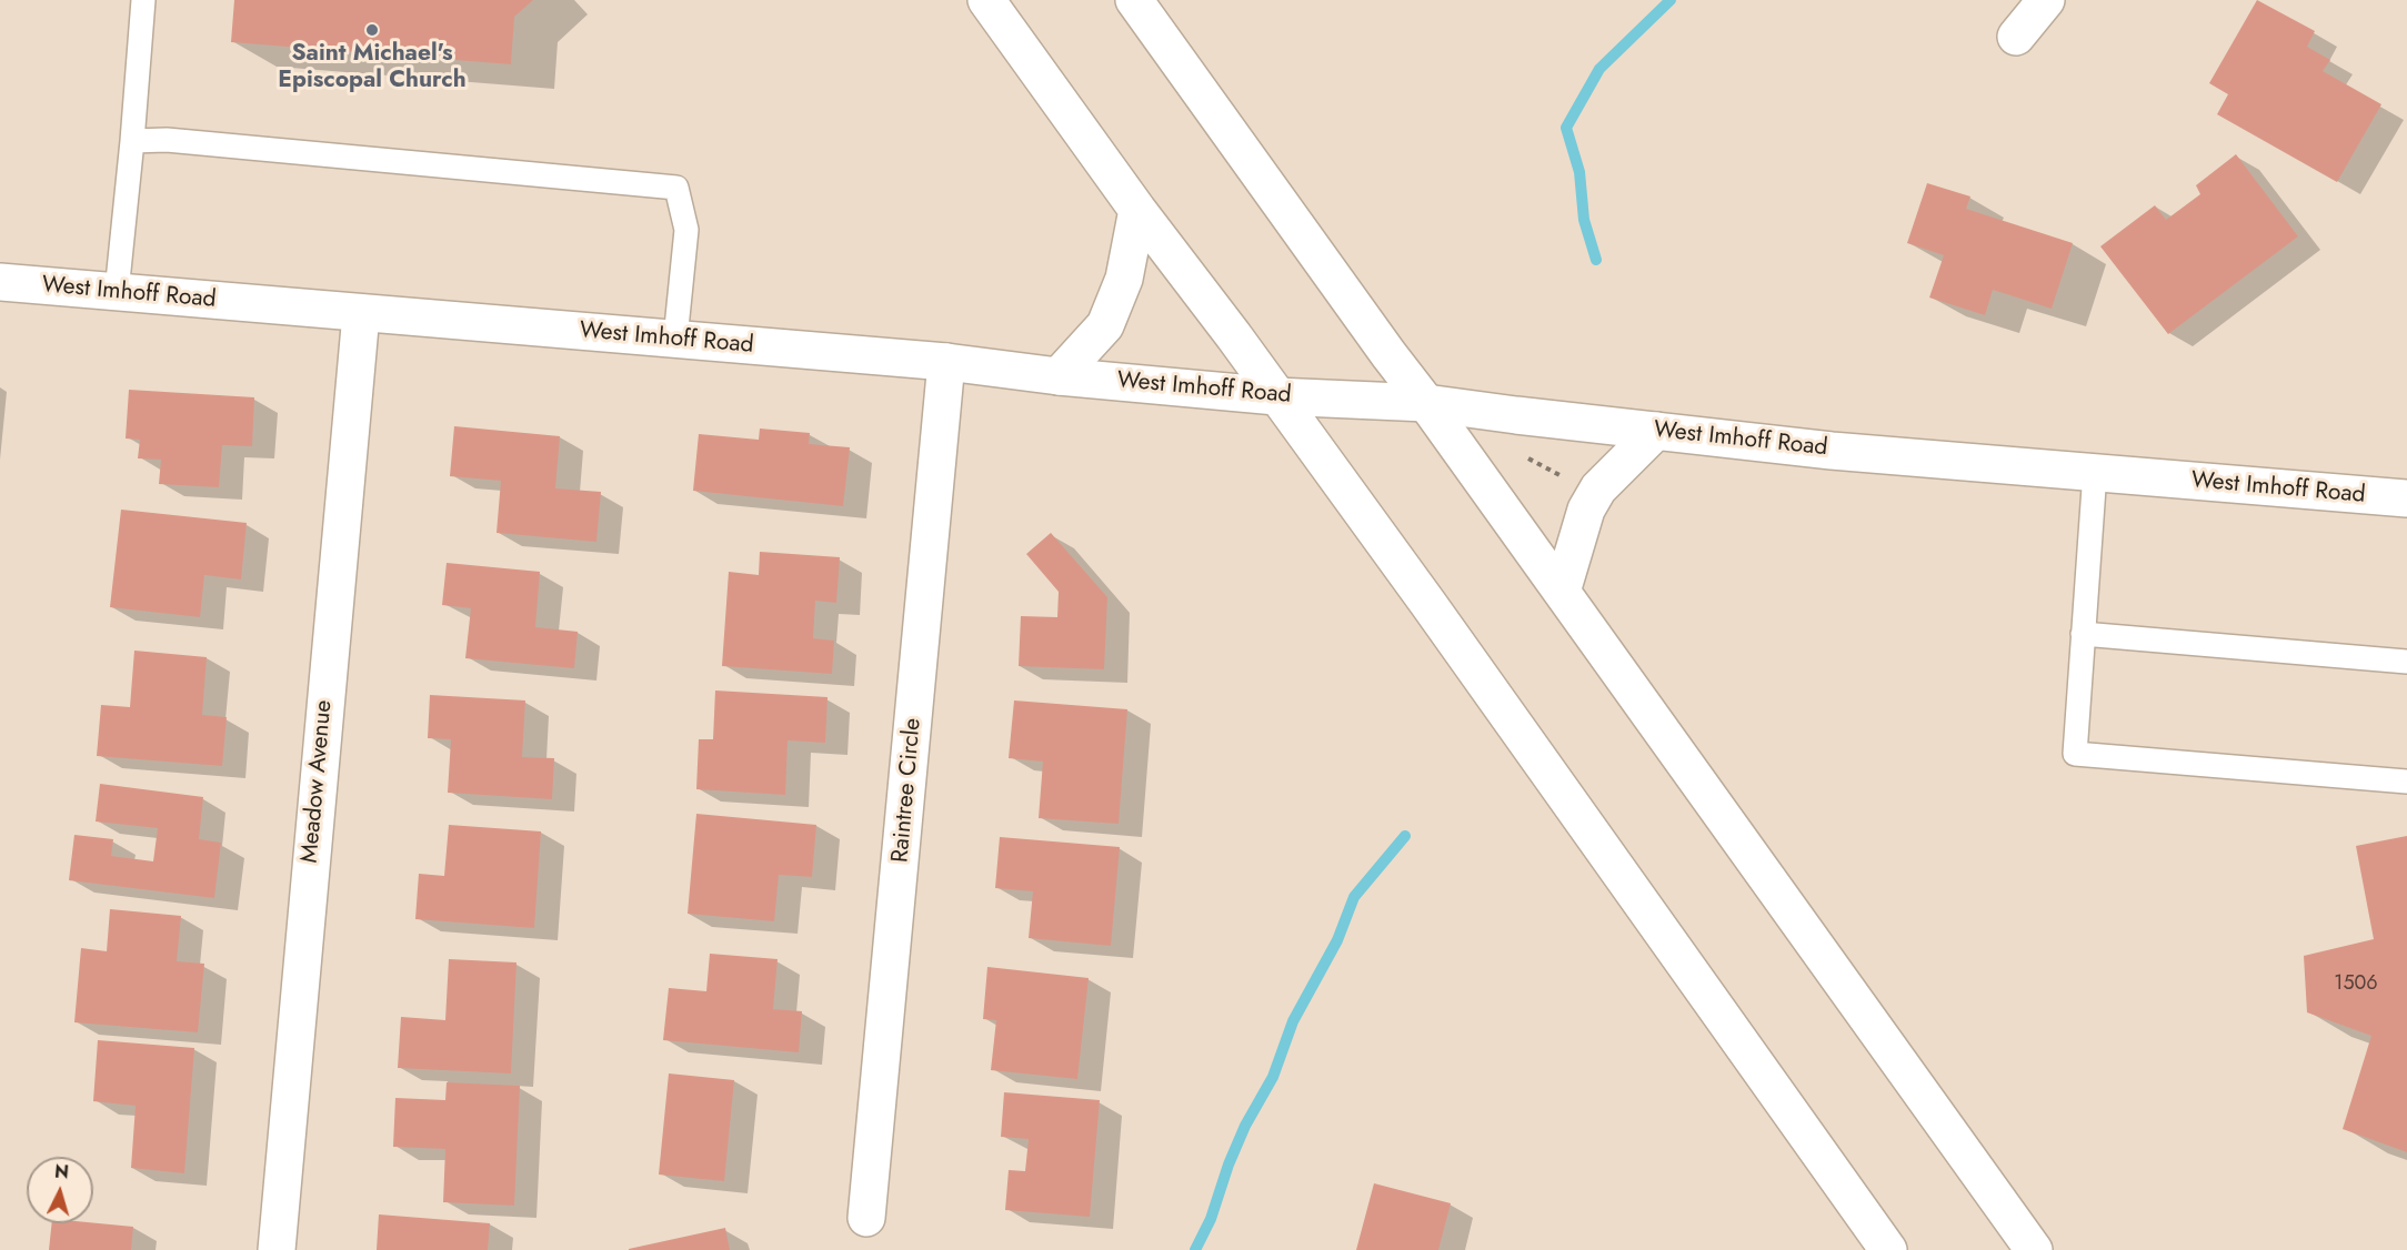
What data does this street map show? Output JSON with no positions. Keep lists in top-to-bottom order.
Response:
{
  "streets": {
    "main road": ["West Imhoff Road", "Meadow Avenue", "Raintree Circle"]
  },
  "crossings": [
    ["West Imhoff Road", "Meadow Avenue"],
    ["West Imhoff Road", "Raintree Circle"]
  ],
  "places": ["Saint Michael's Episcopal Church"],
  "house_numbers": ["1506"],
  "north": "top"
}
